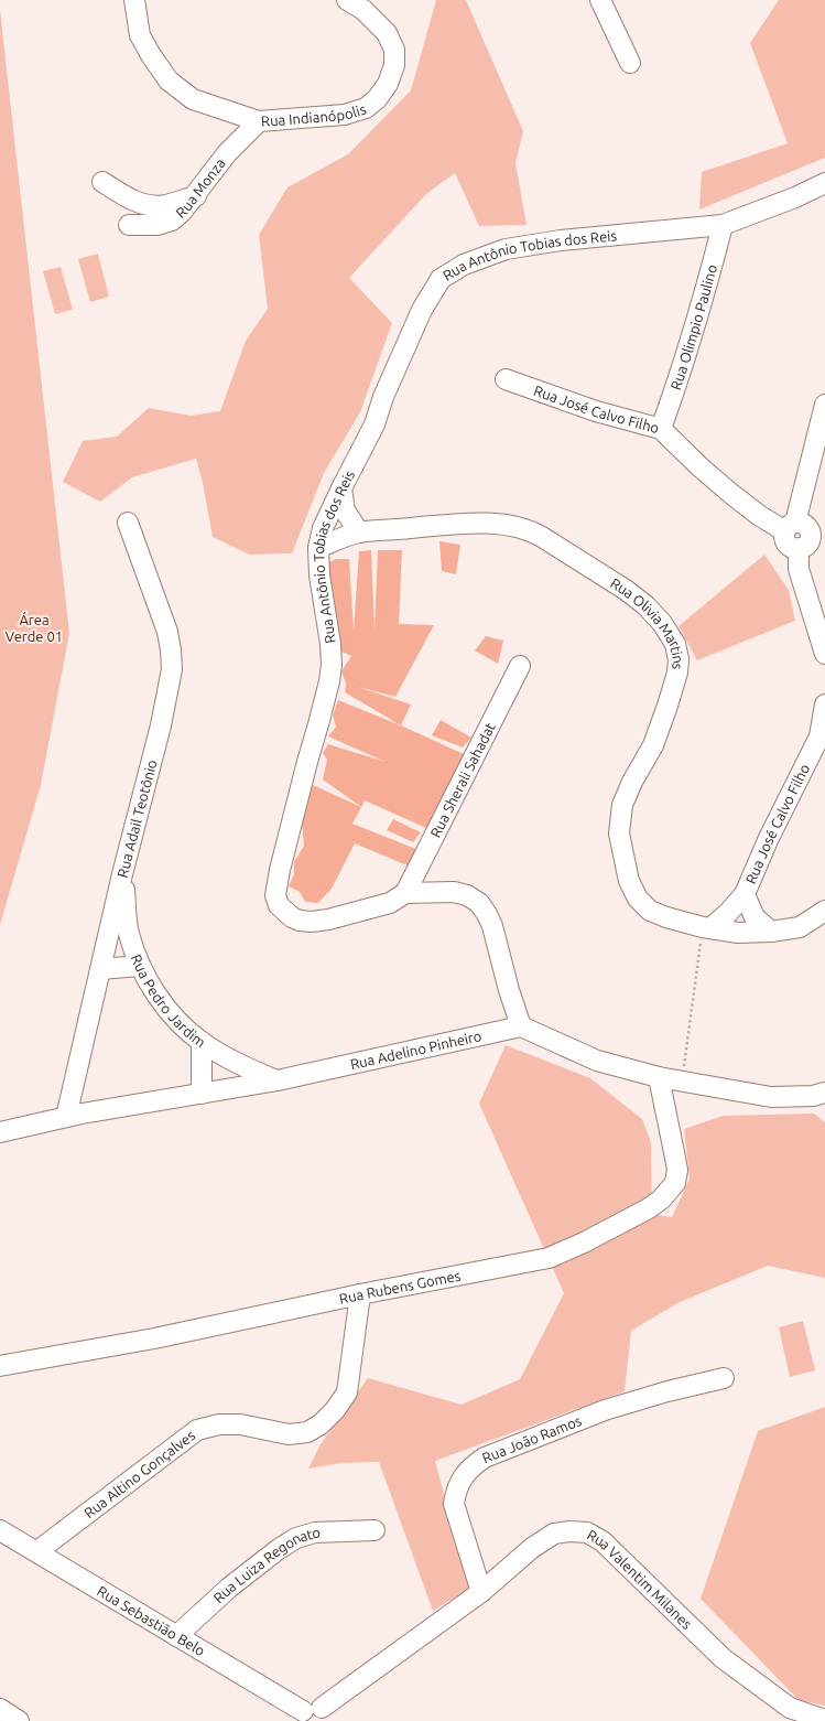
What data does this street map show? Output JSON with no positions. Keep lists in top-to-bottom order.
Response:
{
  "streets": {
    "street": [
      "Rua Indianópolis",
      "Rua Monza",
      "Rua Antônio Tobias dos Reis",
      "Rua Olimpio Paulino",
      "Rua José Calvo Filho",
      "Rua Olivia Martins",
      "Rua Sherali Sahadat",
      "Rua Adail Teotônio",
      "Rua Pedro Jardim",
      "Rua Adelino Pinheiro",
      "Rua Rubens Gomes",
      "Rua João Ramos",
      "Rua Altino Gonçalves",
      "Rua Luiza Regonato",
      "Rua Valentim Milanes",
      "Rua Sebastião Belo"
    ]
  },
  "crossings": [
    ["Rua Indianópolis", "Rua Monza"],
    ["Rua Antônio Tobias dos Reis", "Rua Olimpio Paulino"],
    ["Rua Antônio Tobias dos Reis", "Rua Olivia Martins"],
    ["Rua Antônio Tobias dos Reis", "Rua Sherali Sahadat"],
    ["Rua Antônio Tobias dos Reis", "Rua Adelino Pinheiro"],
    ["Rua Olimpio Paulino", "Rua José Calvo Filho"],
    ["Rua José Calvo Filho", "Rua Olivia Martins"],
    ["Rua Adail Teotônio", "Rua Pedro Jardim"],
    ["Rua Adail Teotônio", "Rua Adelino Pinheiro"],
    ["Rua Pedro Jardim", "Rua Adelino Pinheiro"],
    ["Rua Rubens Gomes", "Rua Altino Gonçalves"],
    ["Rua João Ramos", "Rua Valentim Milanes"],
    ["Rua Altino Gonçalves", "Rua Sebastião Belo"],
    ["Rua Luiza Regonato", "Rua Sebastião Belo"],
    ["Rua Valentim Milanes", "Rua Sebastião Belo"]
  ],
  "parks": ["Área Verde 01"]
}
